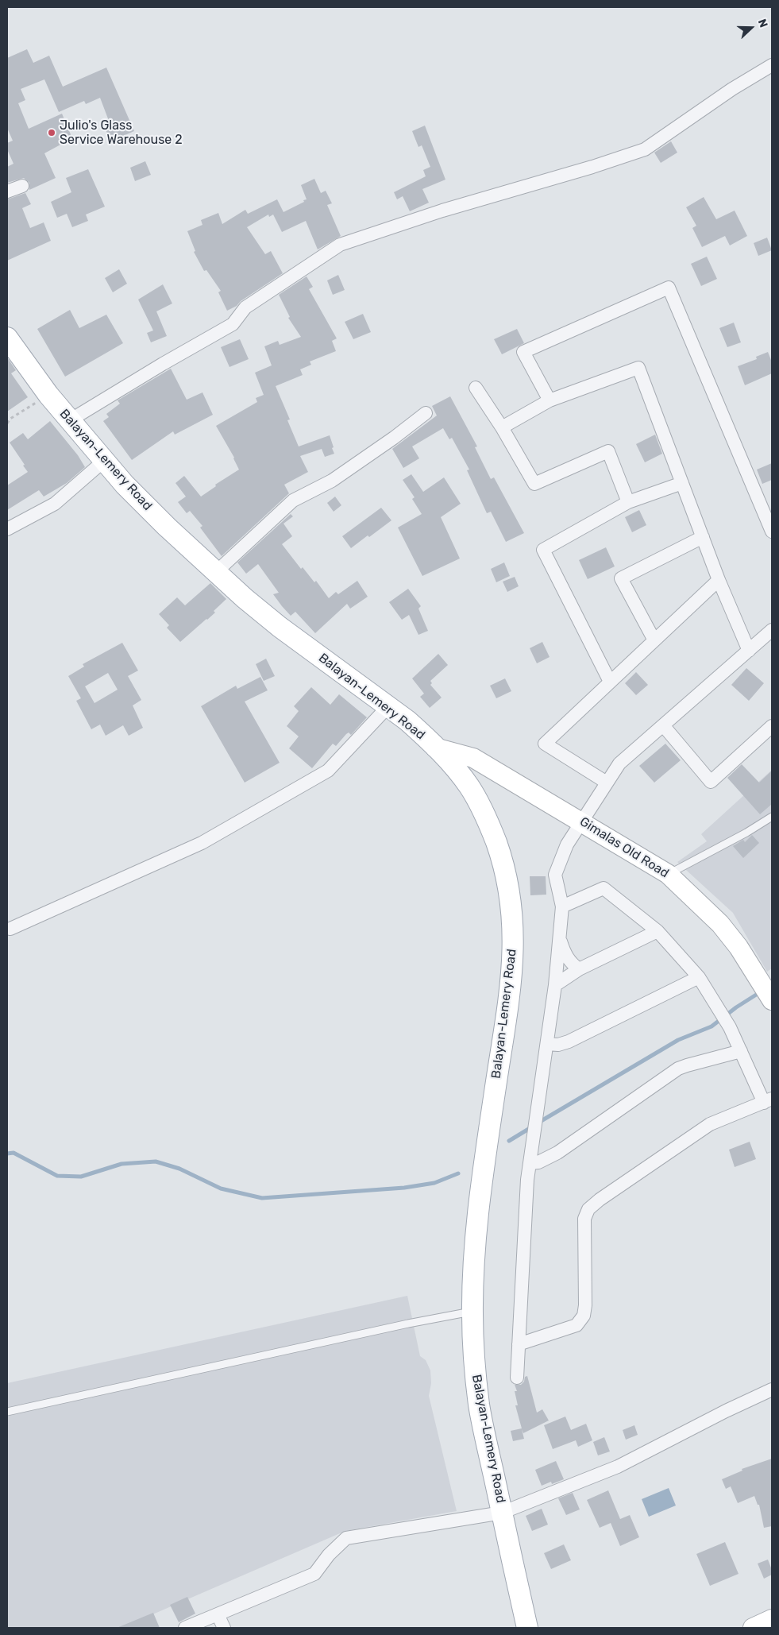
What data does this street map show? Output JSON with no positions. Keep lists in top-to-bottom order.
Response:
{
  "streets": {
    "main road": ["Balayan-Lemery Road"],
    "street": ["Gimalas Old Road"]
  },
  "crossings": [
    ["Balayan-Lemery Road", "Gimalas Old Road"]
  ],
  "places": ["Julio's Glass Service Warehouse 2"],
  "north": "right"
}
